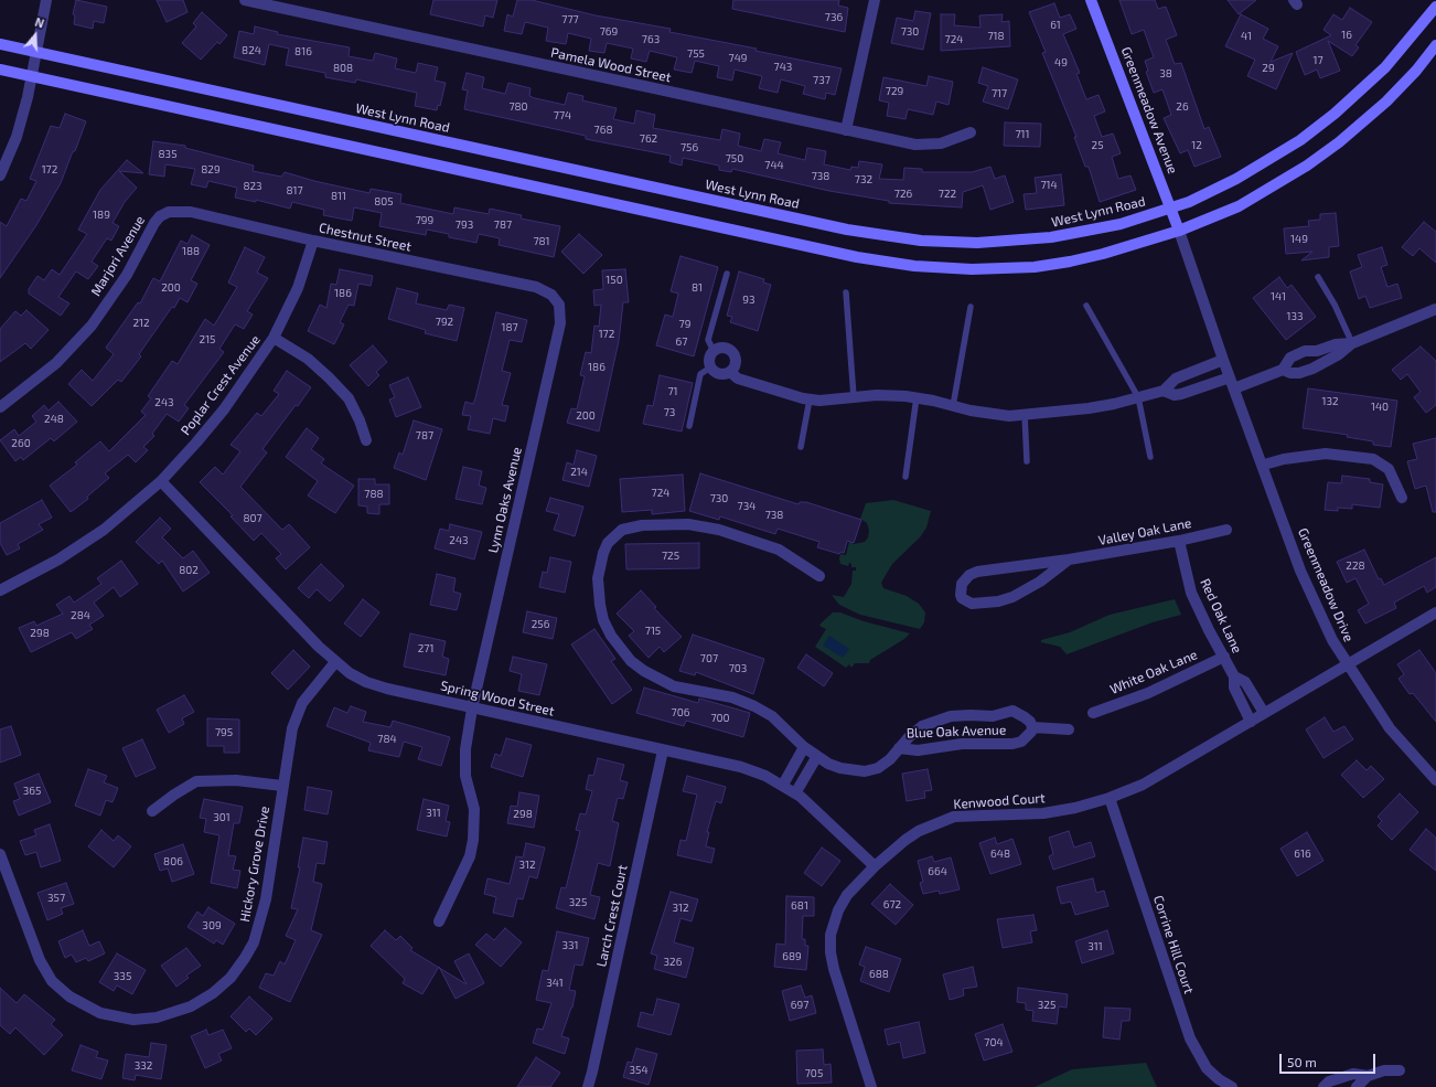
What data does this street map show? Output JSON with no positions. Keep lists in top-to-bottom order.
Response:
{
  "streets": {
    "main road": ["Greenmeadow Avenue", "West Lynn Road"],
    "street": [
      "Pamela Wood Street",
      "Chestnut Street",
      "Marjori Avenue",
      "Poplar Crest Avenue",
      "Lynn Oaks Avenue",
      "Valley Oak Lane",
      "Greenmeadow Drive",
      "Red Oak Lane",
      "White Oak Lane",
      "Spring Wood Street",
      "Blue Oak Avenue",
      "Kenwood Court",
      "Hickory Grove Drive",
      "Larch Crest Court",
      "Corrine Hill Court"
    ]
  },
  "crossings": [
    ["Greenmeadow Avenue", "West Lynn Road"],
    ["Greenmeadow Avenue", "Greenmeadow Drive"],
    ["Chestnut Street", "Marjori Avenue"],
    ["Chestnut Street", "Poplar Crest Avenue"],
    ["Chestnut Street", "Lynn Oaks Avenue"],
    ["Poplar Crest Avenue", "Spring Wood Street"],
    ["Lynn Oaks Avenue", "Spring Wood Street"],
    ["Valley Oak Lane", "Red Oak Lane"],
    ["Greenmeadow Drive", "Kenwood Court"],
    ["Red Oak Lane", "White Oak Lane"],
    ["Red Oak Lane", "Kenwood Court"],
    ["Spring Wood Street", "Kenwood Court"],
    ["Spring Wood Street", "Hickory Grove Drive"],
    ["Spring Wood Street", "Larch Crest Court"],
    ["Kenwood Court", "Corrine Hill Court"]
  ],
  "house_numbers": [
    "736",
    "777",
    "61",
    "769",
    "730",
    "16",
    "718",
    "41",
    "763",
    "724",
    "824",
    "816",
    "755",
    "749",
    "17",
    "49",
    "743",
    "808",
    "29",
    "38",
    "737",
    "729",
    "717",
    "780",
    "26",
    "774",
    "768",
    "711",
    "762",
    "25",
    "12",
    "756",
    "835",
    "750",
    "744",
    "172",
    "829",
    "738",
    "732",
    "714",
    "823",
    "817",
    "726",
    "722",
    "811",
    "805",
    "189",
    "799",
    "793",
    "787",
    "149",
    "781",
    "188",
    "150",
    "200",
    "81",
    "186",
    "141",
    "93",
    "133",
    "792",
    "212",
    "79",
    "187",
    "172",
    "215",
    "67",
    "186",
    "71",
    "132",
    "243",
    "140",
    "73",
    "200",
    "248",
    "787",
    "260",
    "214",
    "724",
    "788",
    "730",
    "734",
    "738",
    "807",
    "243",
    "725",
    "228",
    "802",
    "284",
    "256",
    "715",
    "298",
    "271",
    "707",
    "703",
    "706",
    "700",
    "795",
    "784",
    "365",
    "311",
    "298",
    "301",
    "648",
    "616",
    "806",
    "312",
    "664",
    "357",
    "325",
    "672",
    "681",
    "312",
    "309",
    "331",
    "311",
    "689",
    "326",
    "688",
    "335",
    "341",
    "697",
    "325",
    "704",
    "332",
    "354",
    "705"
  ],
  "scale_bar": "50 m",
  "north": "top"
}
